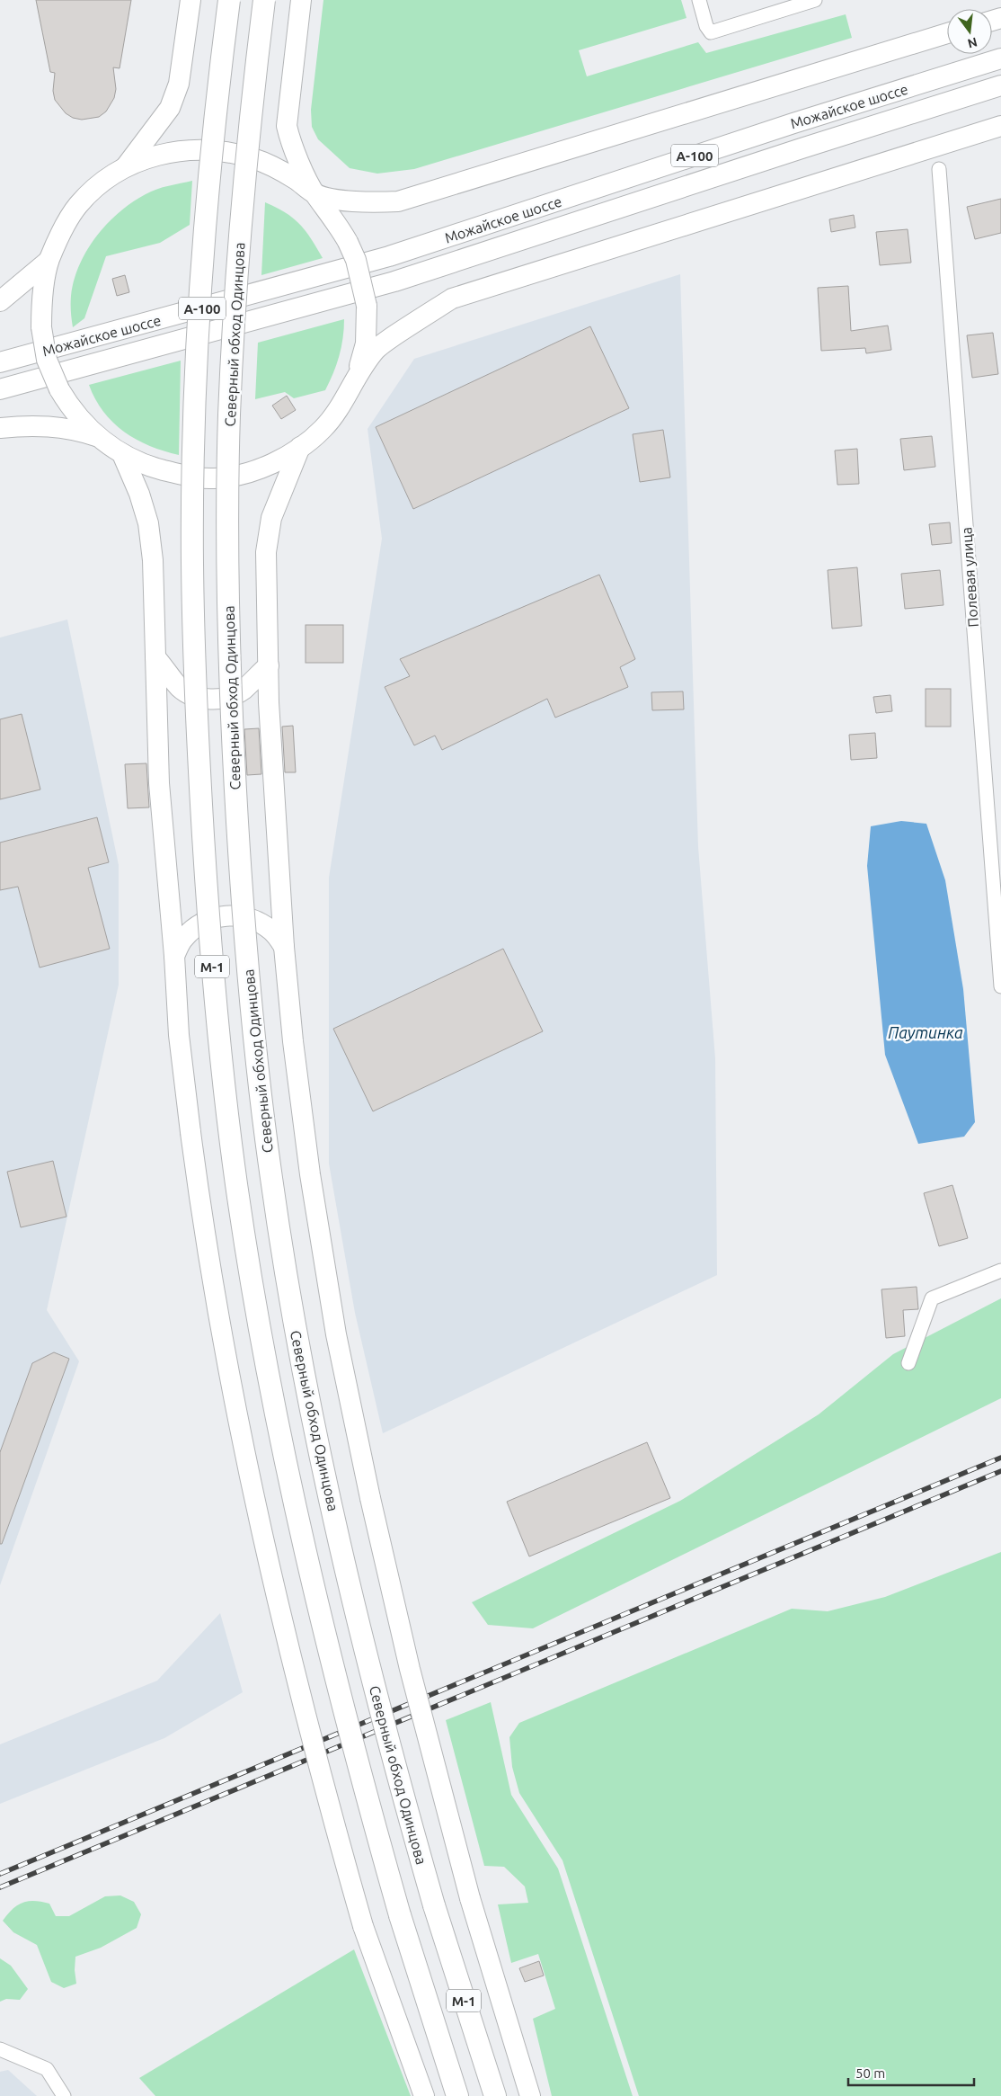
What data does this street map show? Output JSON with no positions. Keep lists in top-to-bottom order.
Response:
{
  "streets": {
    "highway": ["Северный обход Одинцова", "М-1"],
    "main road": ["Можайское шоссе", "А-100"],
    "street": ["Полевая улица"]
  },
  "water": ["Паутинка"],
  "scale_bar": "50 m",
  "north": "bottom"
}
